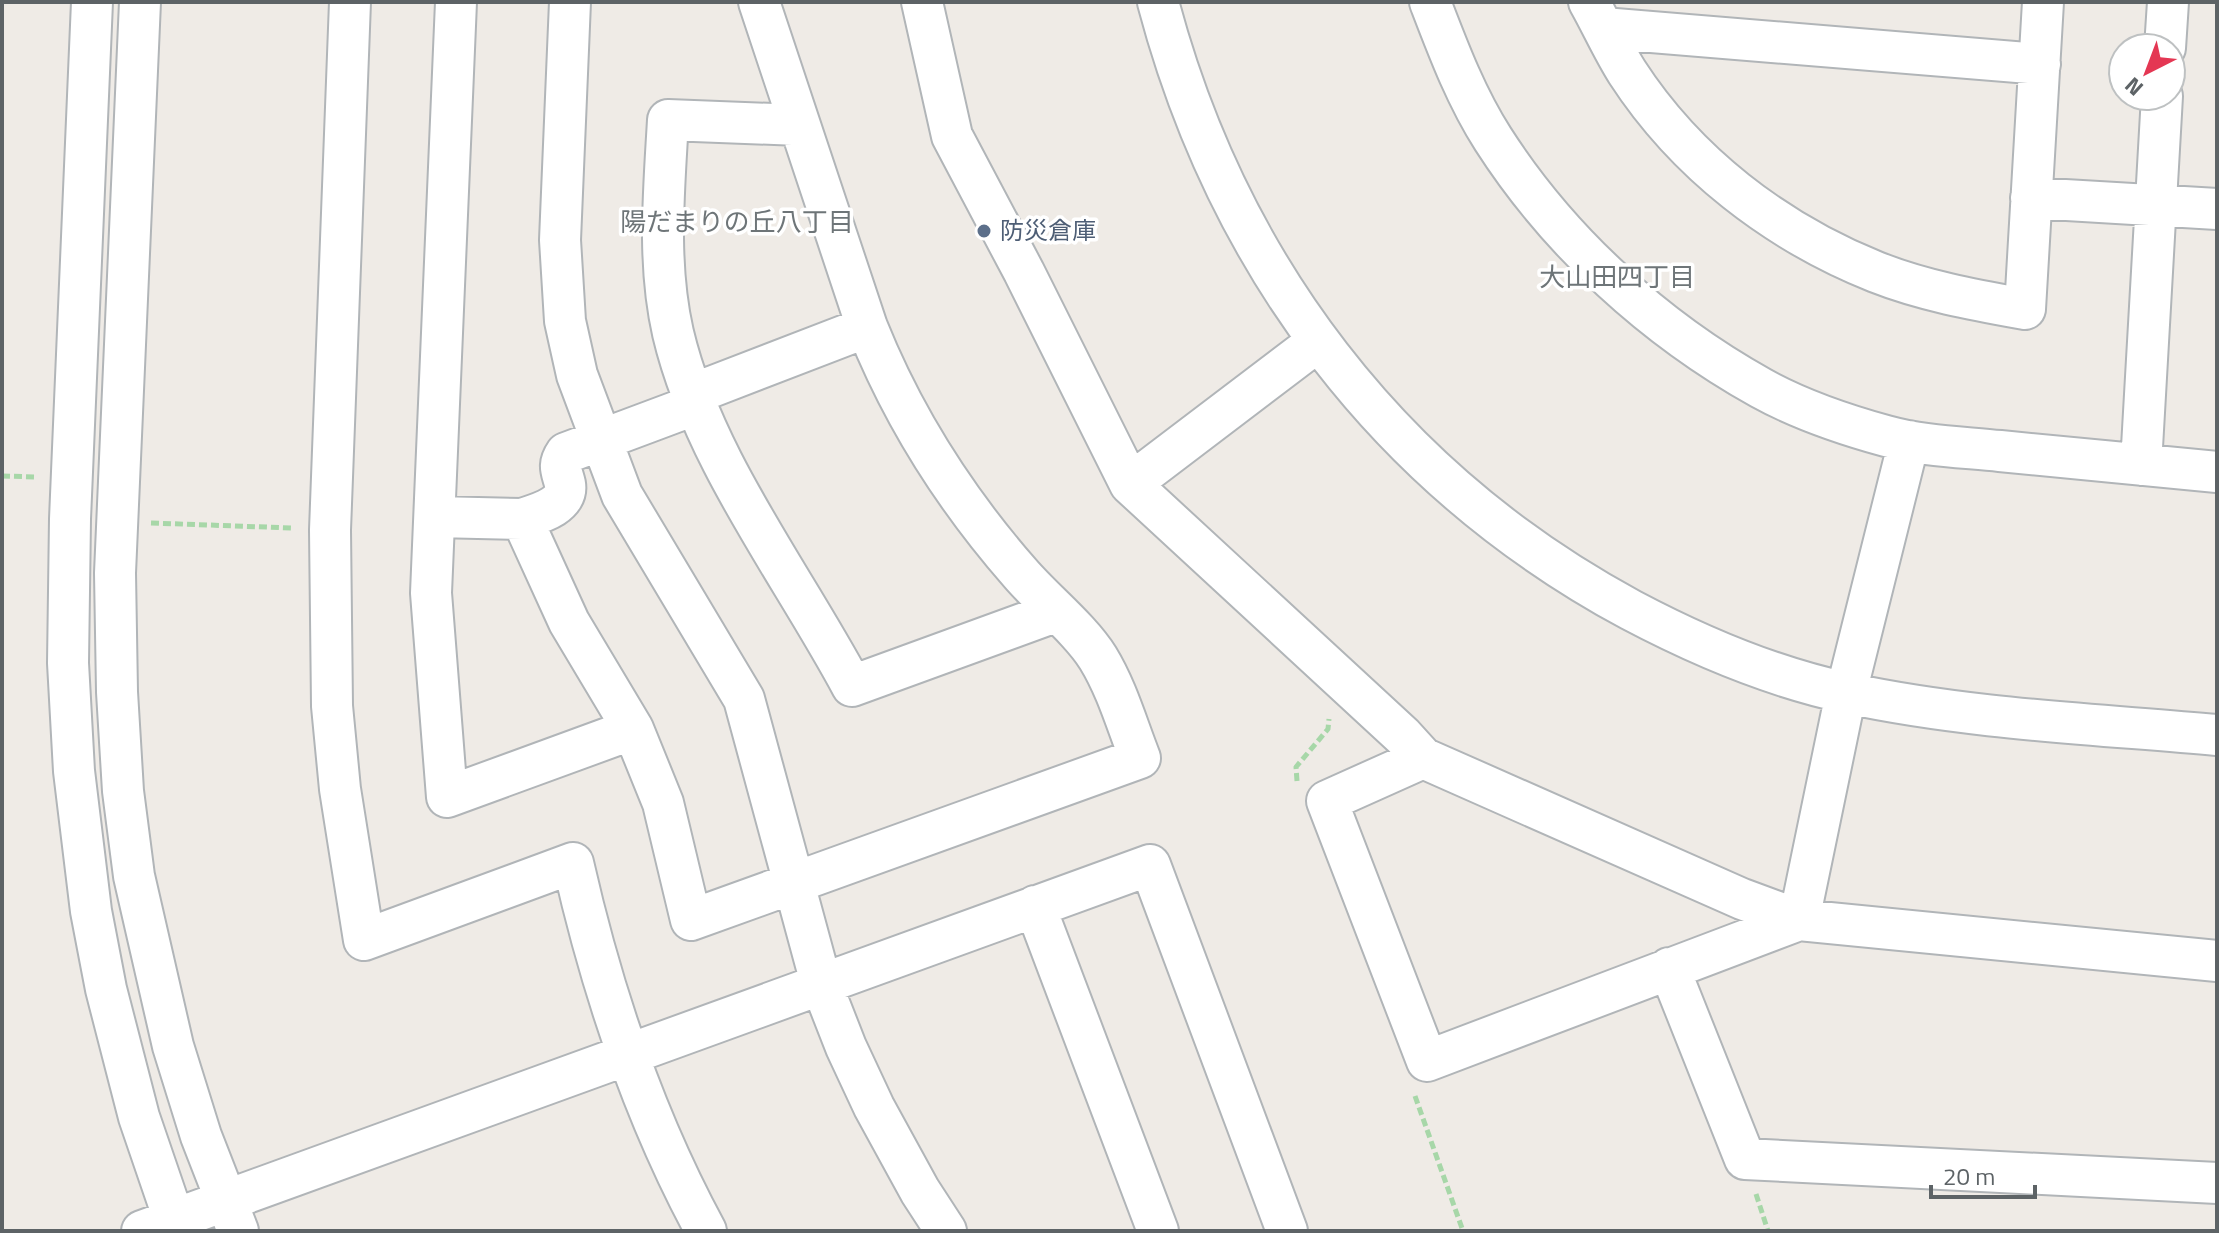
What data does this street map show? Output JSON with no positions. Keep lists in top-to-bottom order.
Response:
{
  "districts": ["陽だまりの丘八丁目", "大山田四丁目"],
  "places": ["防災倉庫"],
  "scale_bar": "20 m",
  "north": "bottom left"
}
